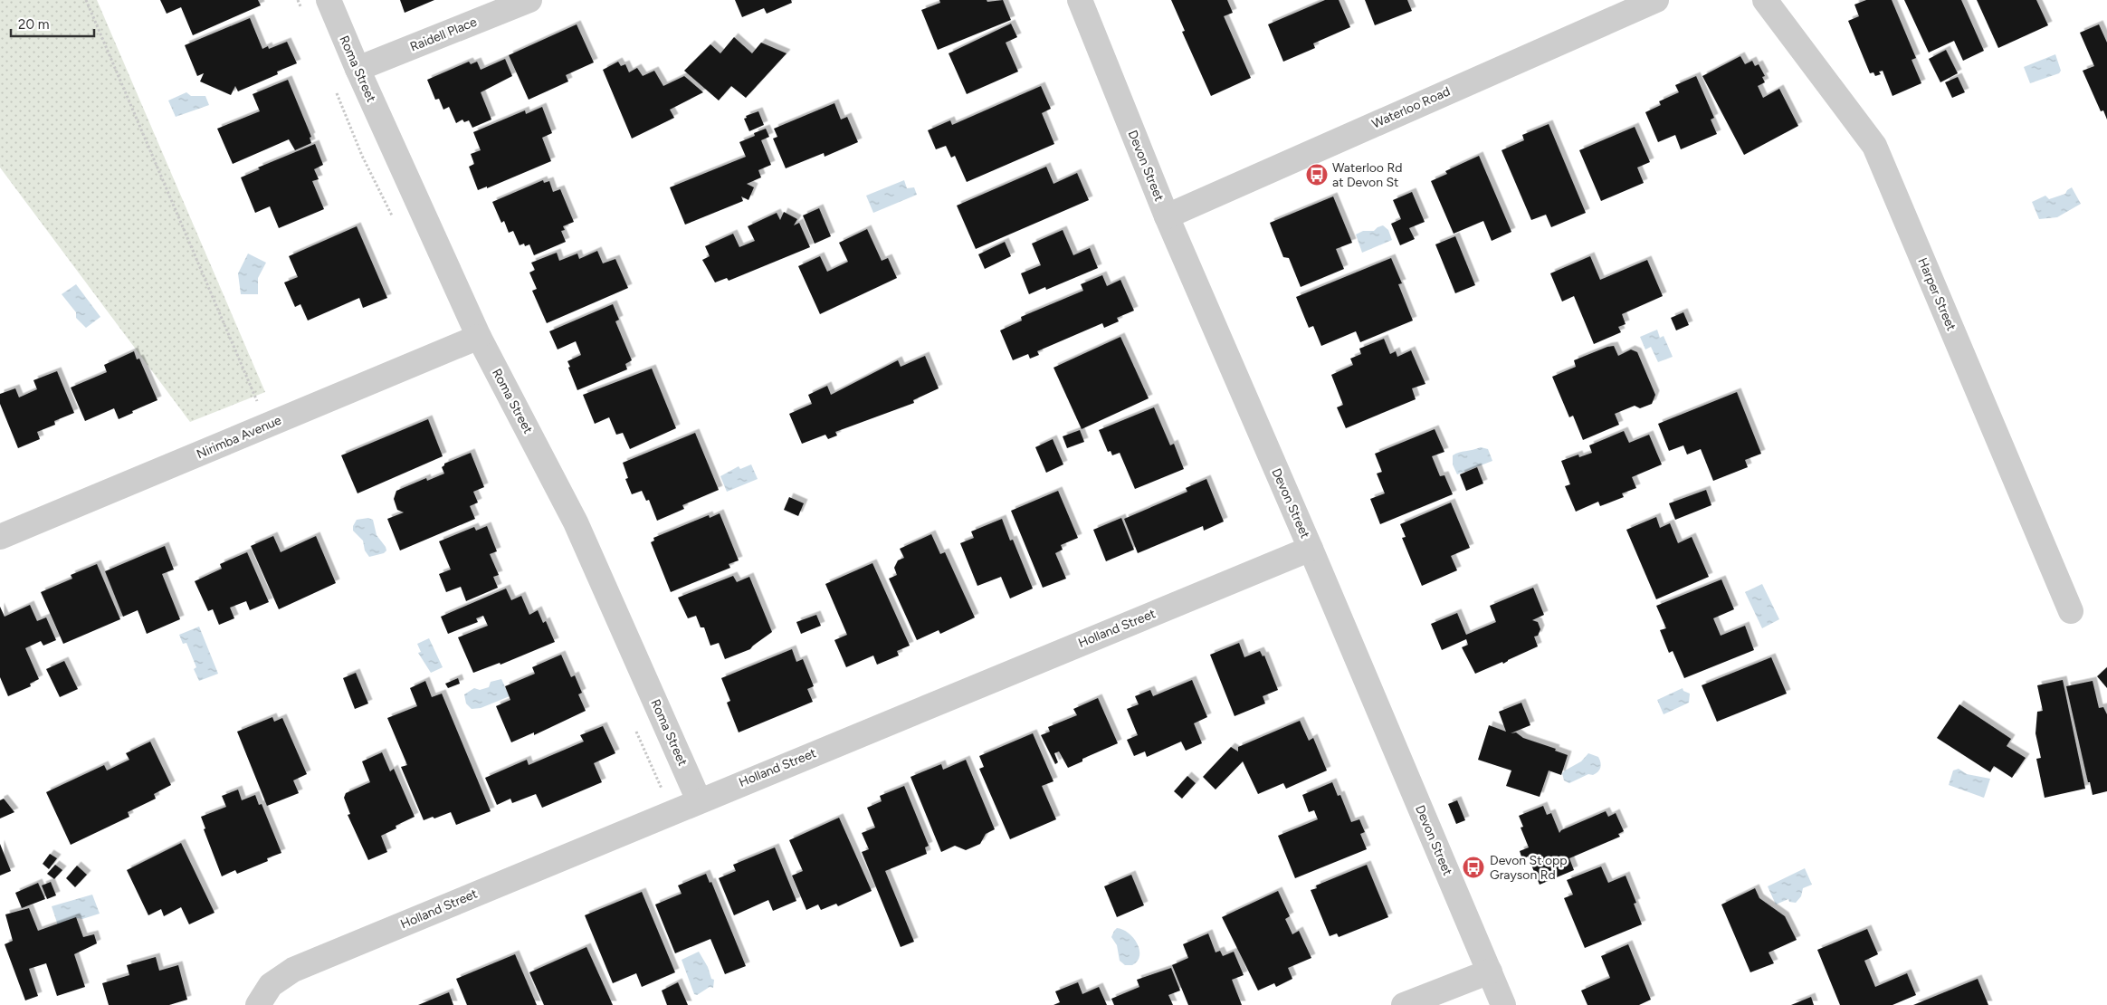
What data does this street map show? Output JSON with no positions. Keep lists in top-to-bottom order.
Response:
{
  "streets": {
    "street": [
      "Raidell Place",
      "Roma Street",
      "Waterloo Road",
      "Devon Street",
      "Harper Street",
      "Nirimba Avenue",
      "Holland Street"
    ]
  },
  "crossings": [
    ["Raidell Place", "Roma Street"],
    ["Roma Street", "Nirimba Avenue"],
    ["Roma Street", "Holland Street"],
    ["Waterloo Road", "Devon Street"],
    ["Devon Street", "Holland Street"]
  ],
  "places": {
    "bus stop": ["Waterloo Rd at Devon St", "Devon St opp Grayson Rd"]
  },
  "scale_bar": "20 m"
}
